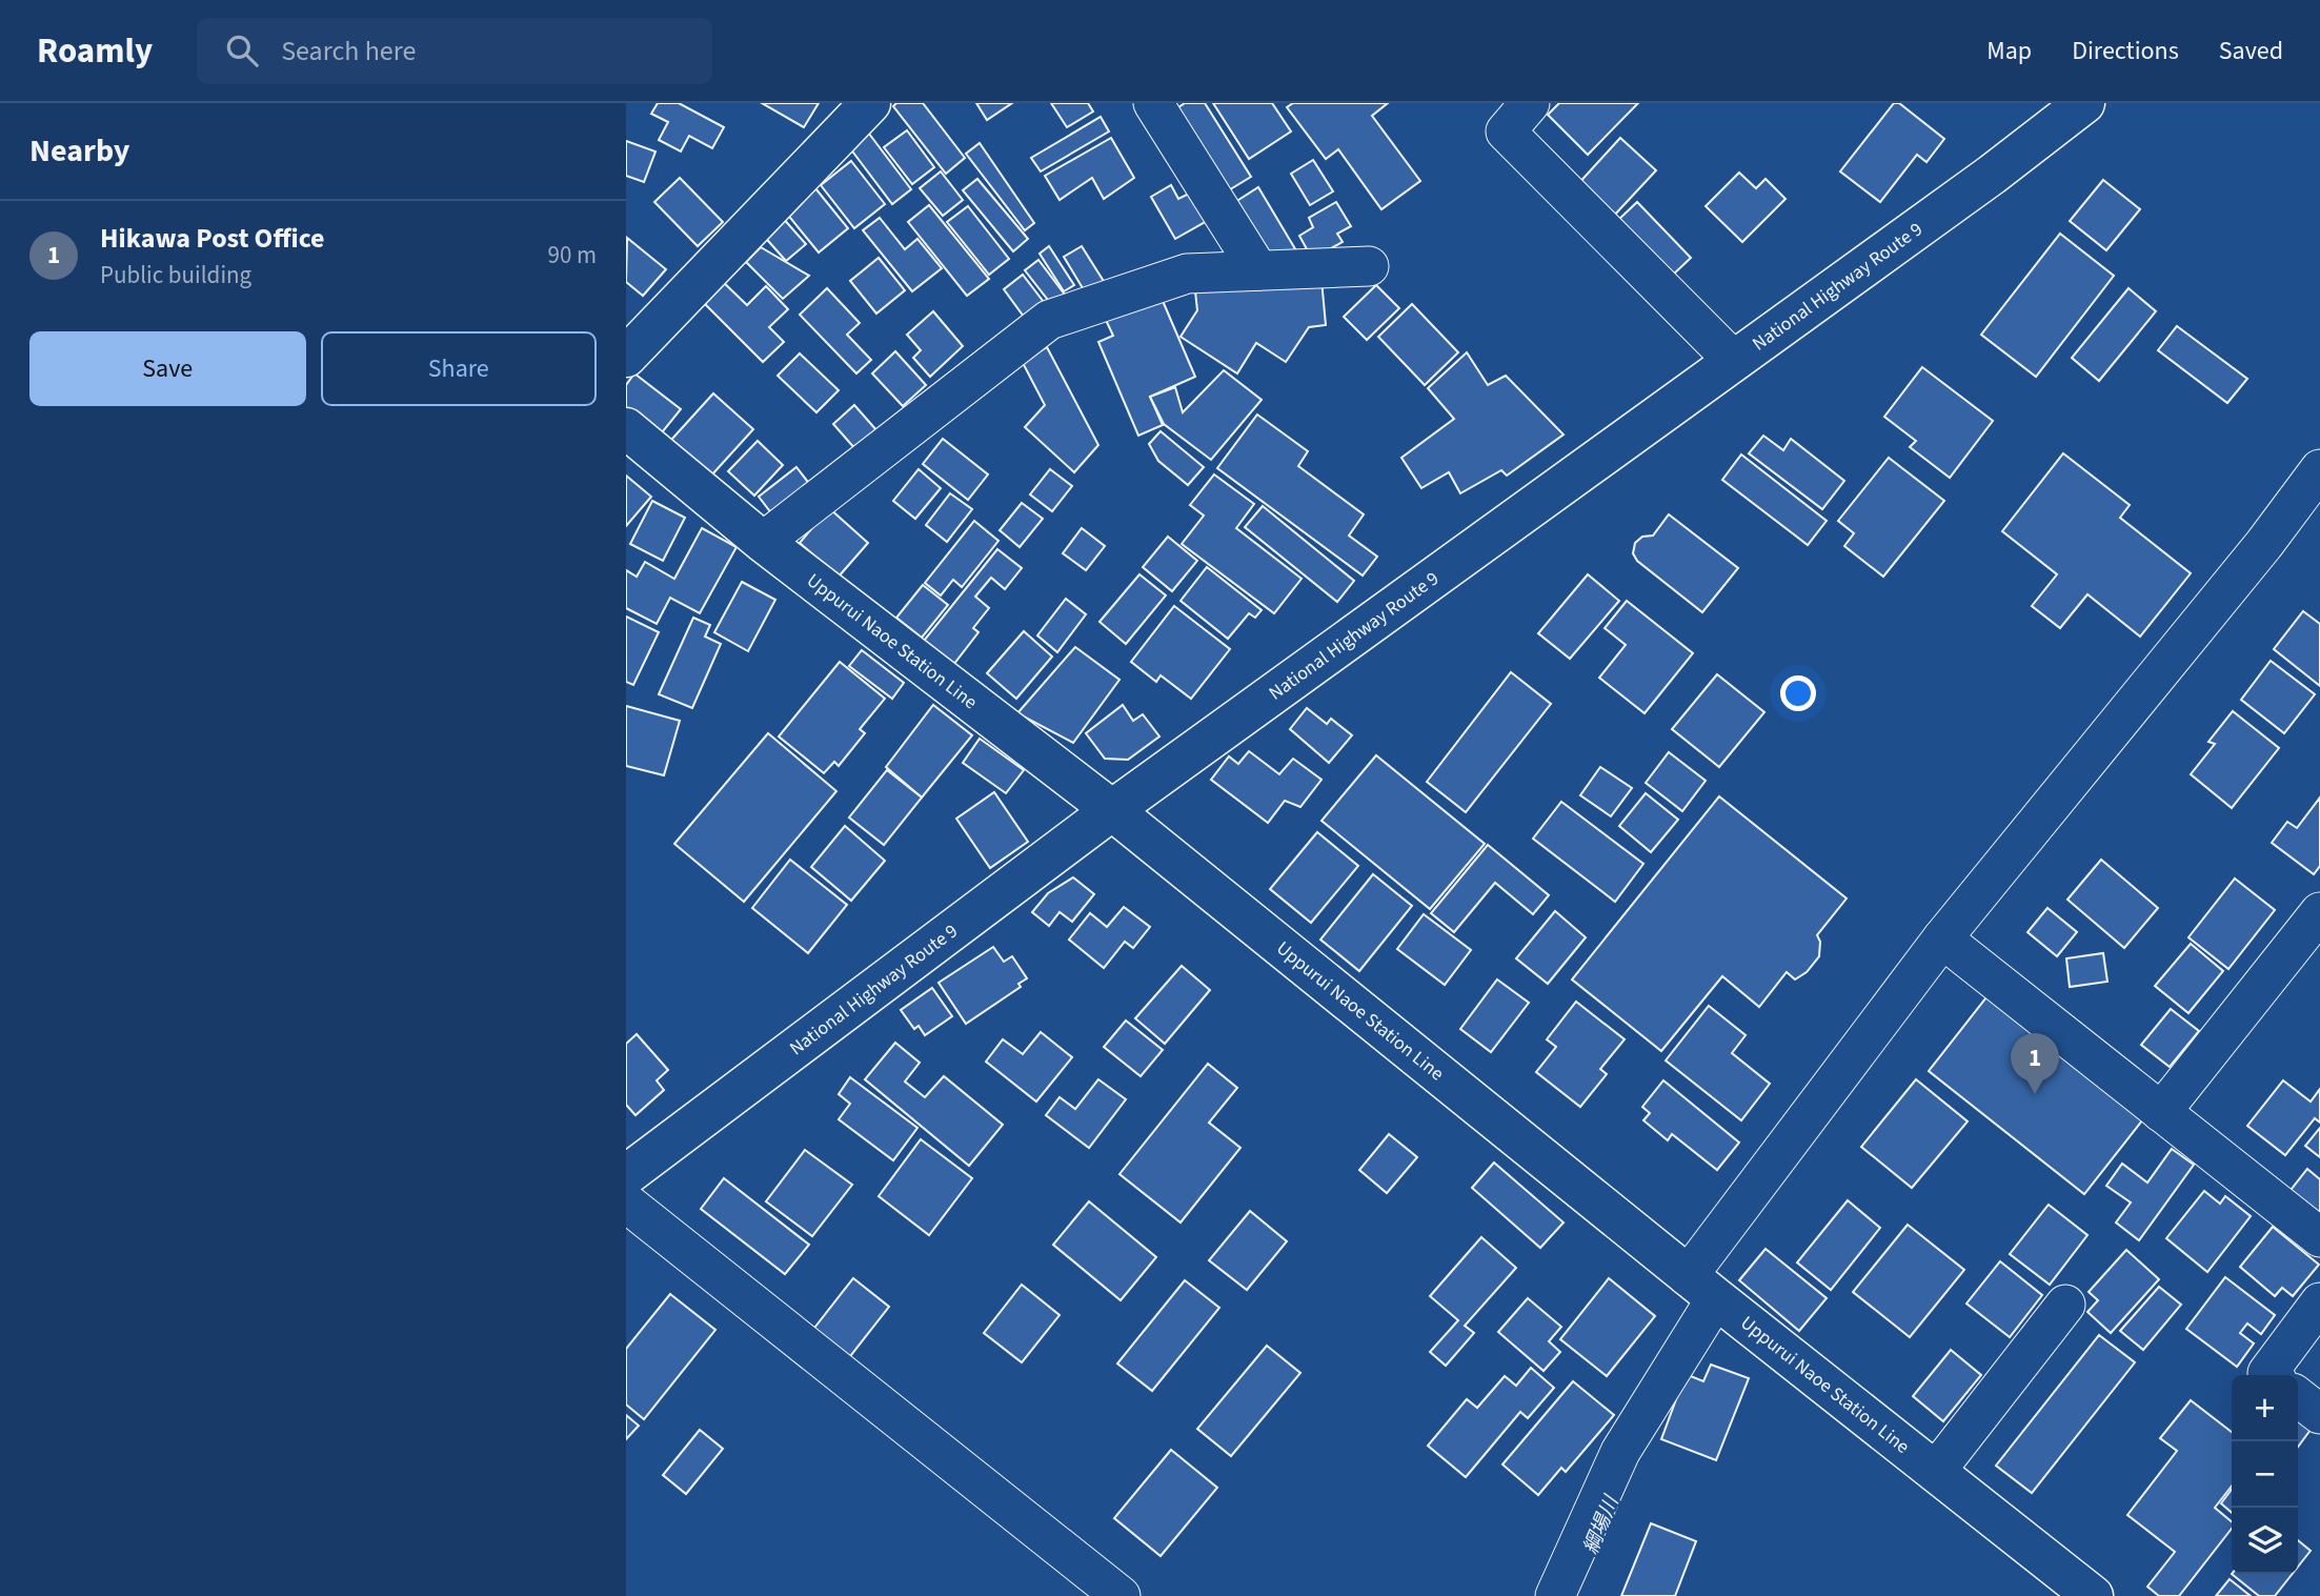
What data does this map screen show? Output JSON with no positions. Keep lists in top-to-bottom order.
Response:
{
  "streets": {
    "main road": ["National Highway Route 9", "Uppurui Naoe Station Line"]
  },
  "crossings": [
    ["National Highway Route 9", "Uppurui Naoe Station Line"]
  ],
  "water": ["綱場川"],
  "page": {
    "header": "Roamly",
    "search": "Search here",
    "nav": ["Map", "Directions", "Saved"],
    "heading": "Nearby",
    "list": [
      {
        "mark": "1",
        "name": "Hikawa Post Office",
        "note": "Public building",
        "value": "90 m"
      }
    ],
    "buttons": ["Save", "Share"],
    "pins": "1",
    "map_buttons": ["+", "−"]
  }
}
